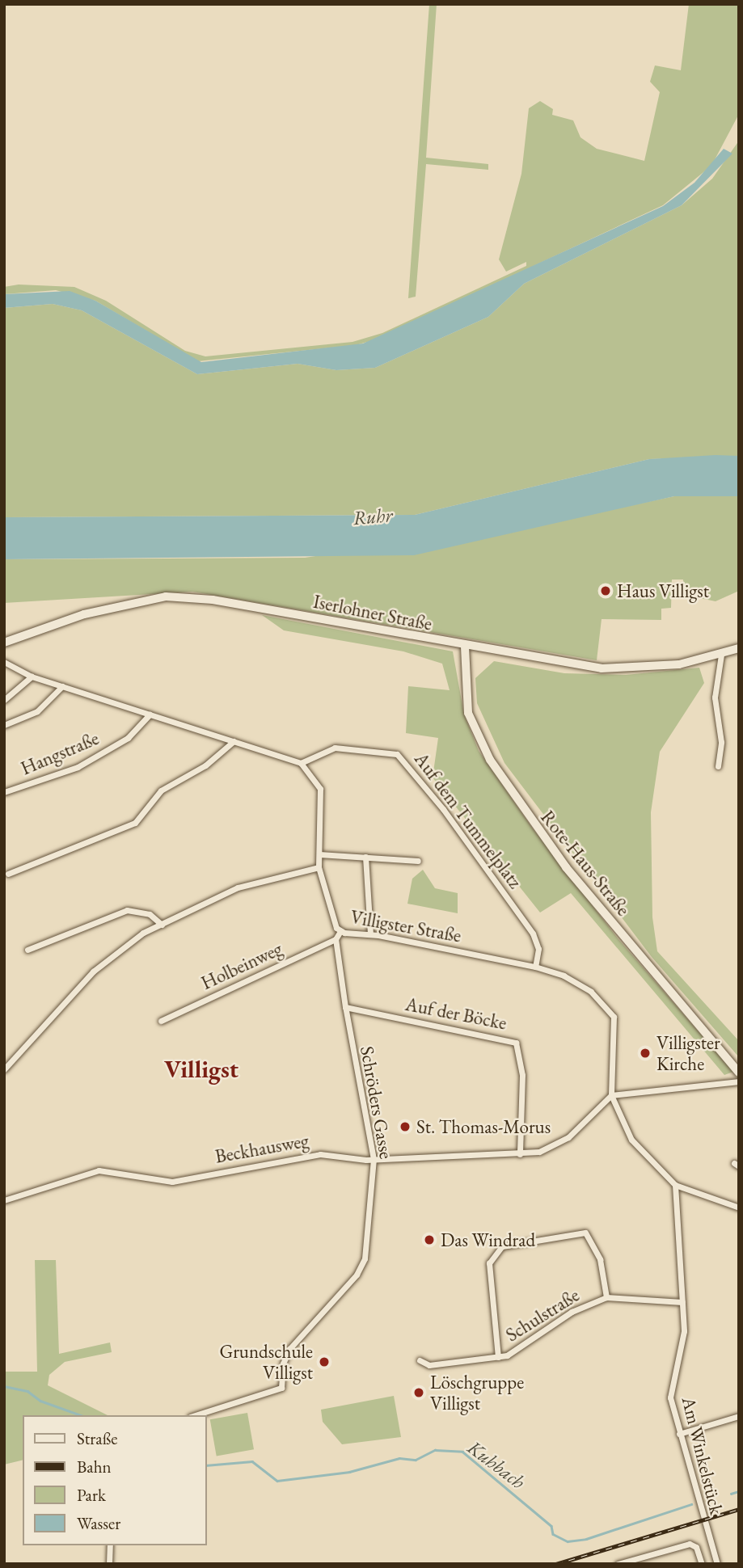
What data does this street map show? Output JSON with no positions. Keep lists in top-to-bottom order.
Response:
{
  "streets": {
    "main road": ["Iserlohner Straße", "Rote-Haus-Straße"],
    "street": [
      "Hangstraße",
      "Auf dem Tummelplatz",
      "Villigster Straße",
      "Holbeinweg",
      "Auf der Böcke",
      "Schröders Gasse",
      "Beckhausweg",
      "Schulstraße",
      "Am Winkelstück"
    ]
  },
  "crossings": [
    ["Iserlohner Straße", "Rote-Haus-Straße"],
    ["Auf dem Tummelplatz", "Villigster Straße"],
    ["Villigster Straße", "Beckhausweg"],
    ["Villigster Straße", "Am Winkelstück"],
    ["Holbeinweg", "Schröders Gasse"],
    ["Auf der Böcke", "Schröders Gasse"],
    ["Auf der Böcke", "Beckhausweg"],
    ["Schröders Gasse", "Beckhausweg"],
    ["Schulstraße", "Am Winkelstück"]
  ],
  "districts": ["Villigst"],
  "water": ["Ruhr", "Kuhbach"],
  "places": [
    "Haus Villigst",
    "Villigster Kirche",
    "St. Thomas-Morus",
    "Das Windrad",
    "Grundschule Villigst",
    "Löschgruppe Villigst"
  ],
  "legend": [
    "Straße",
    "Bahn",
    "Park",
    "Wasser"
  ]
}
